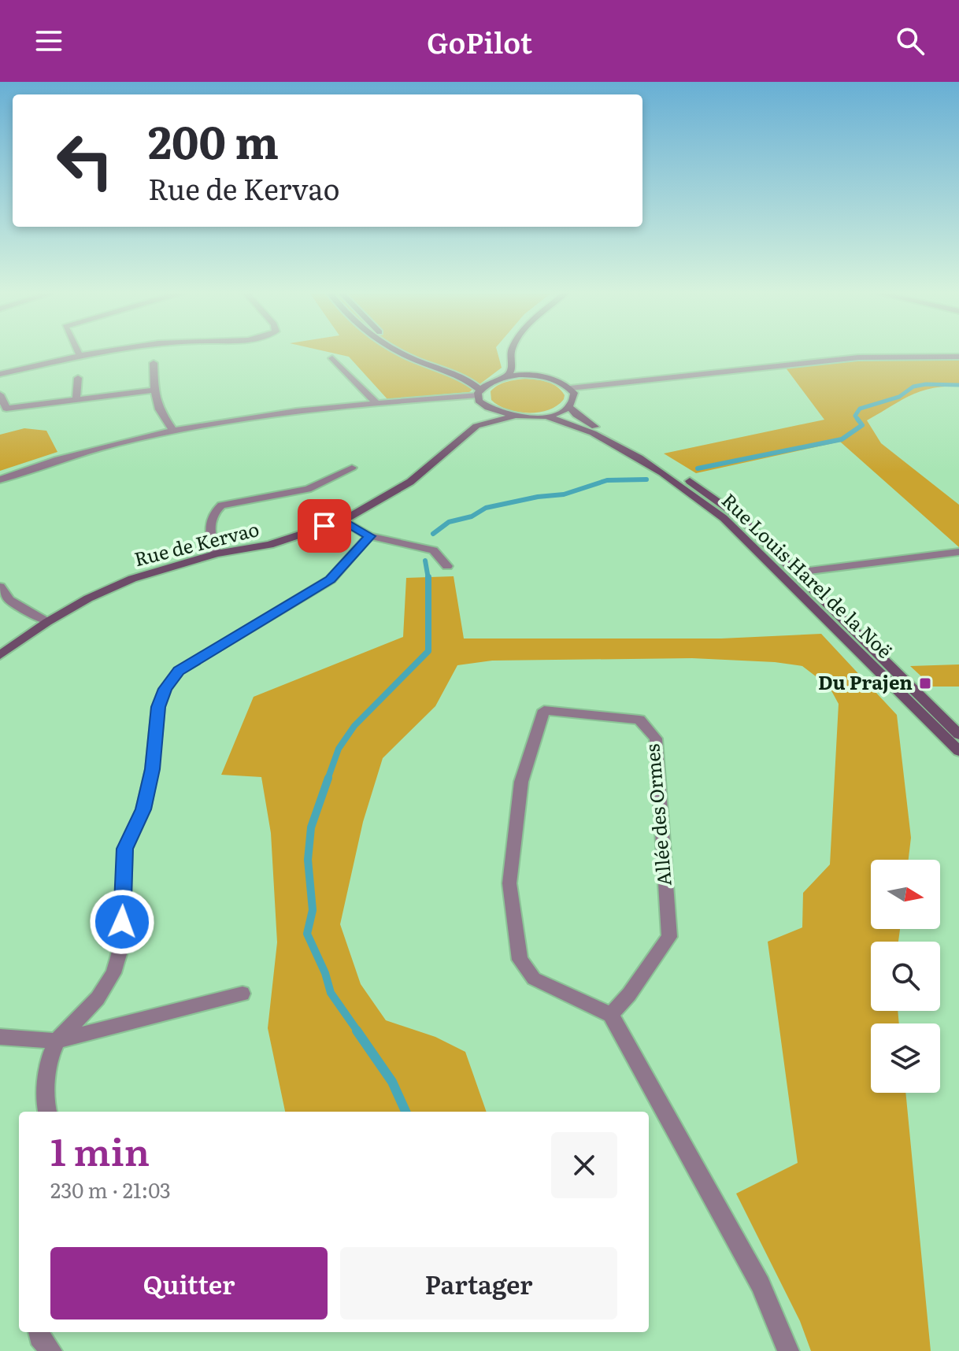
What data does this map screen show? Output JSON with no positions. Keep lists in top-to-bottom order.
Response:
{
  "streets": {
    "main road": ["Rue de Kervao", "Rue Louis Harel de la Noë"],
    "street": ["Allée des Ormes"]
  },
  "places": {
    "transit": ["Du Prajen"]
  },
  "north": "right",
  "page": {
    "header": "GoPilot",
    "turn": ["200 m", "Rue de Kervao"],
    "heading": ["1 min", "230 m · 21:03"],
    "buttons": ["Quitter", "Partager"]
  }
}
